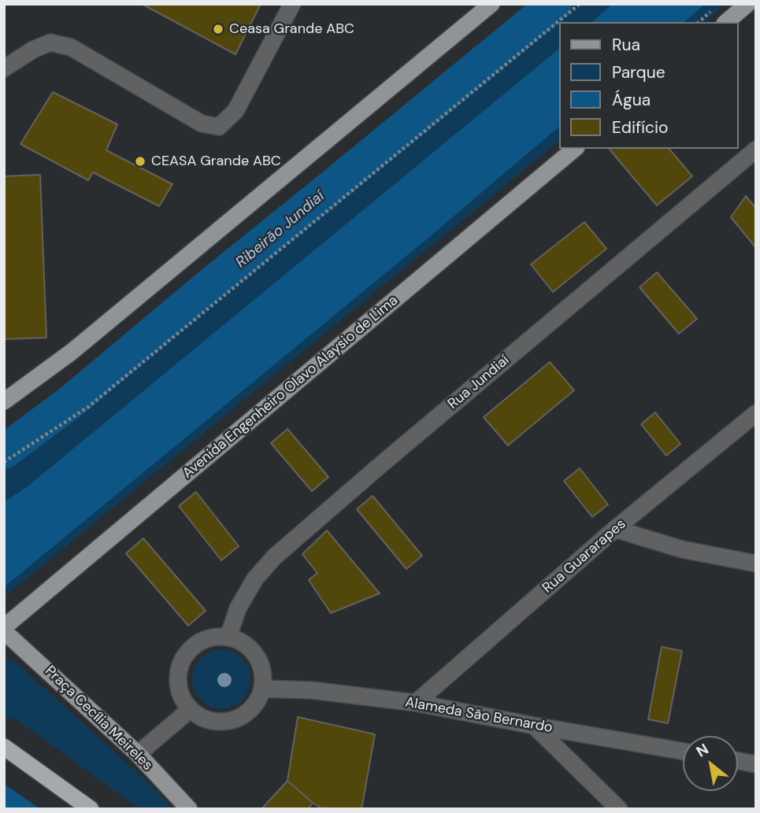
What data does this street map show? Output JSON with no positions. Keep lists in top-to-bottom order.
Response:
{
  "streets": {
    "main road": ["Avenida Engenheiro Olavo Alaysio de Lima", "Praça Cecília Meireles"],
    "street": ["Rua Jundiaí", "Rua Guararapes", "Alameda São Bernardo"]
  },
  "crossings": [
    ["Rua Jundiaí", "Alameda São Bernardo"],
    ["Avenida Engenheiro Olavo Alaysio de Lima", "Praça Cecília Meireles"],
    ["Rua Guararapes", "Alameda São Bernardo"]
  ],
  "water": ["Ribeirão Jundiaí"],
  "places": ["Ceasa Grande ABC", "CEASA Grande ABC"],
  "legend": [
    "Rua",
    "Parque",
    "Água",
    "Edifício"
  ],
  "north": "top left"
}
